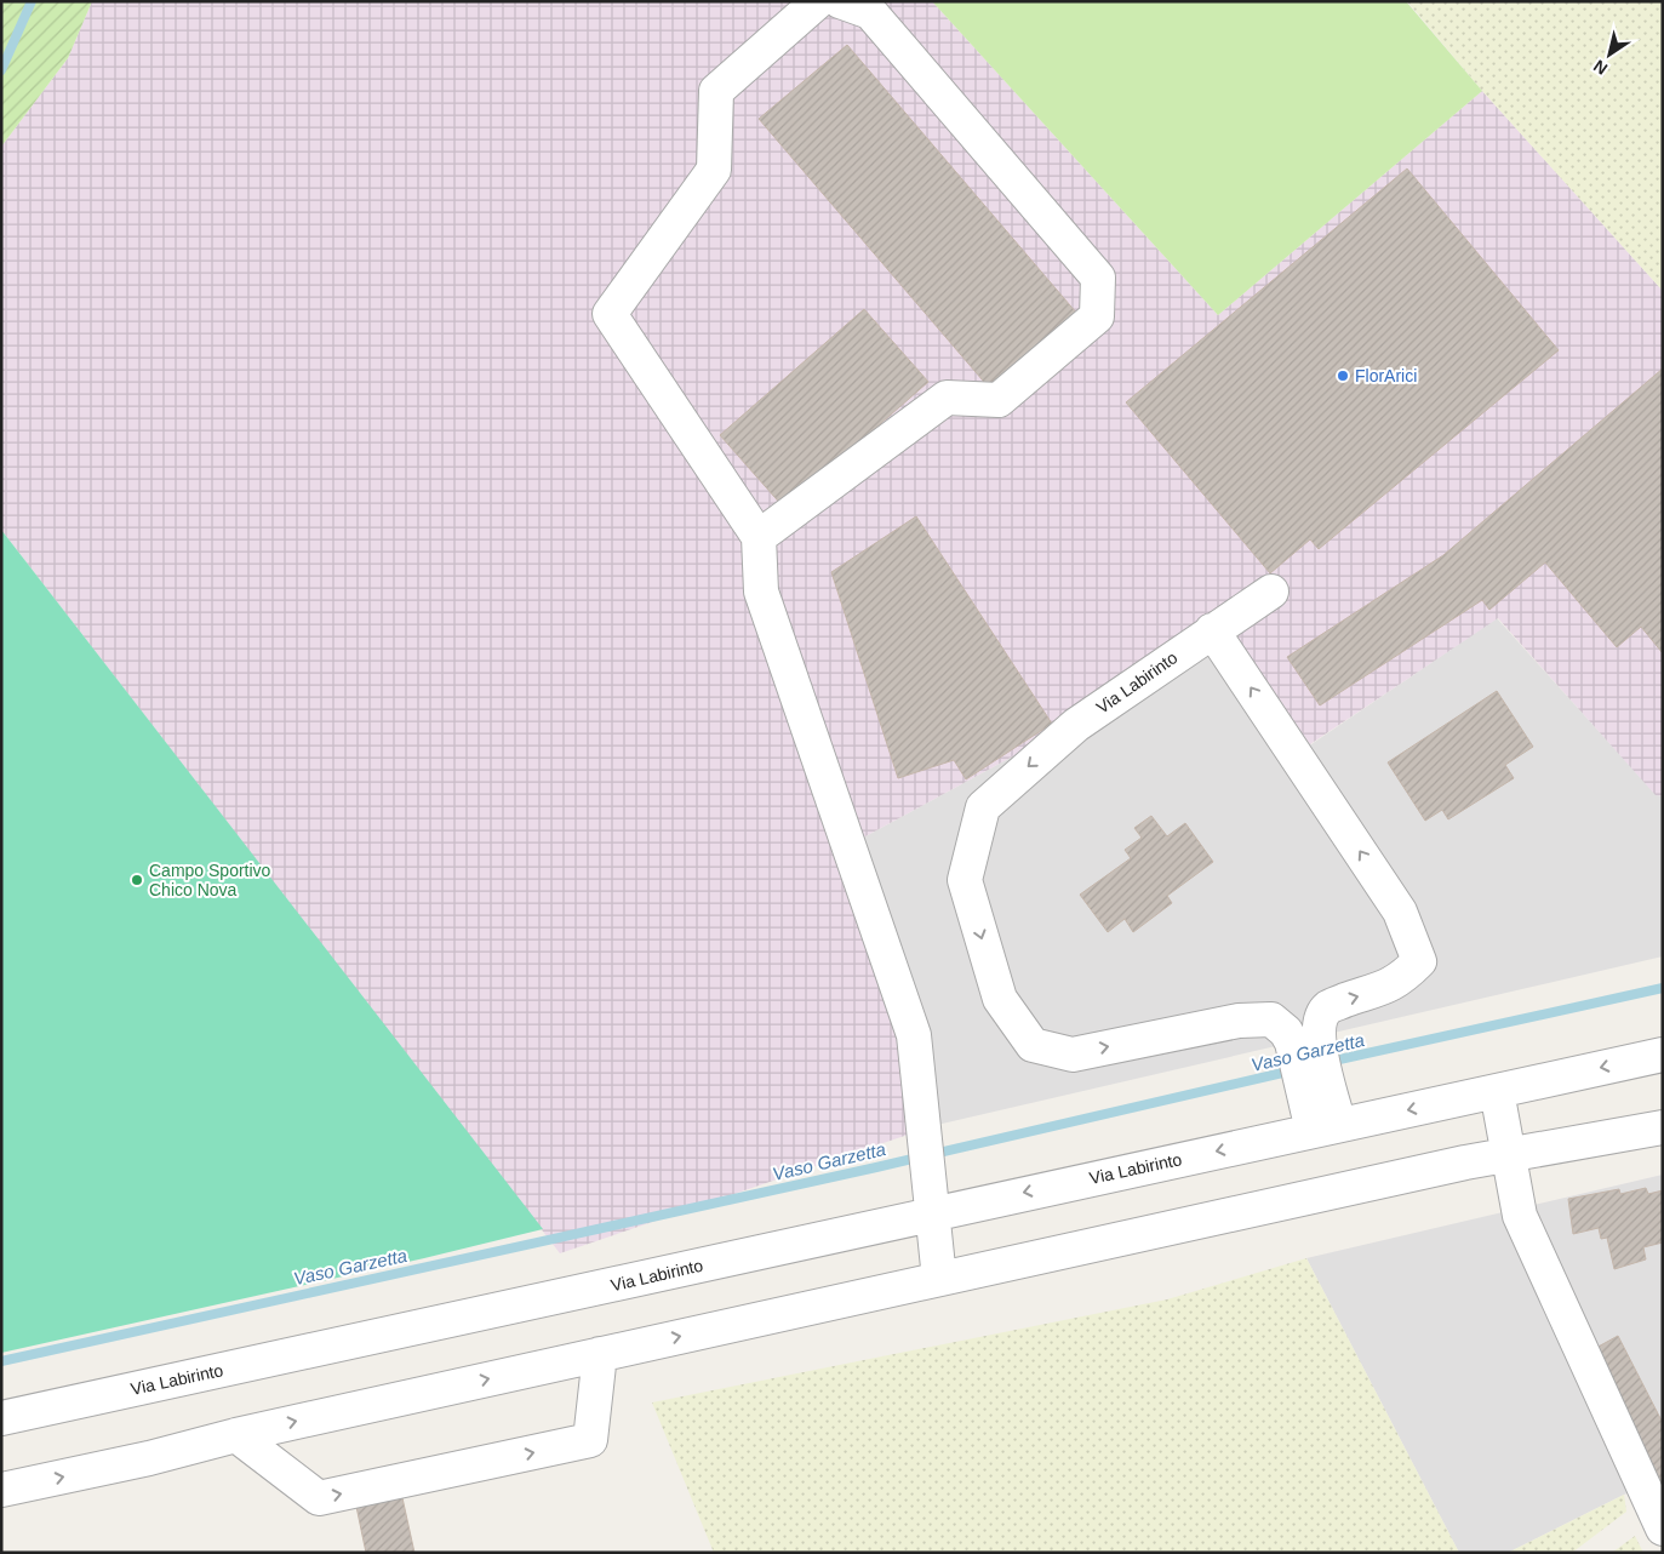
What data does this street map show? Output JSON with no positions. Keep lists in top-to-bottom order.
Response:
{
  "streets": {
    "street": ["Via Labirinto"]
  },
  "water": ["Vaso Garzetta"],
  "places": ["FlorArici", "Campo Sportivo Chico Nova"],
  "north": "bottom left"
}
